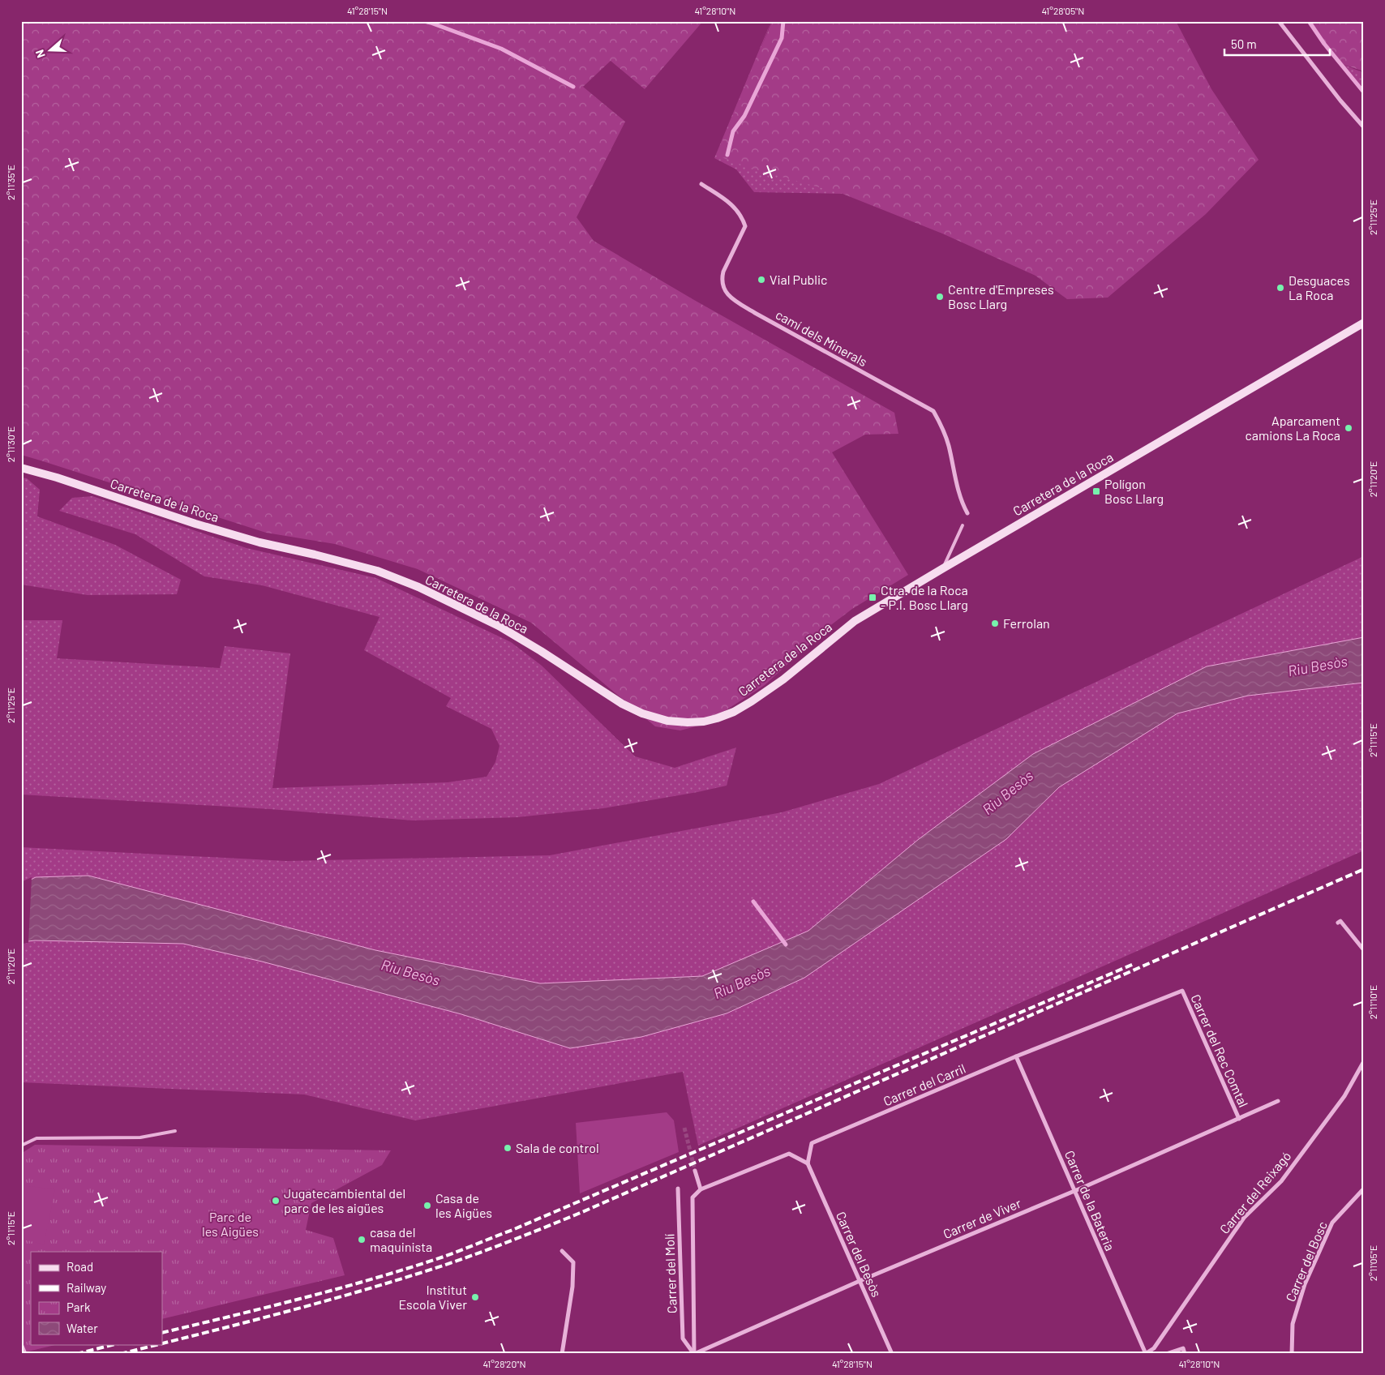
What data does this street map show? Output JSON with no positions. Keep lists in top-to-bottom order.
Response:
{
  "streets": {
    "street": [
      "camí dels Minerals",
      "Carretera de la Roca",
      "Carrer del Rec Comtal",
      "Carrer del Carril",
      "Carrer del Reixagó",
      "Carrer de la Bateria",
      "Carrer de Viver",
      "Carrer del Besòs",
      "Carrer del Bosc",
      "Carrer del Molí"
    ]
  },
  "crossings": [
    ["Carrer del Rec Comtal", "Carrer del Carril"],
    ["Carrer del Rec Comtal", "Carrer de Viver"],
    ["Carrer del Carril", "Carrer de la Bateria"],
    ["Carrer del Carril", "Carrer del Besòs"],
    ["Carrer del Reixagó", "Carrer de la Bateria"],
    ["Carrer de la Bateria", "Carrer de Viver"],
    ["Carrer de Viver", "Carrer del Besòs"],
    ["Carrer de Viver", "Carrer del Molí"]
  ],
  "water": ["Riu Besòs"],
  "parks": ["Parc de les Aigües"],
  "places": {
    "other": [
      "Vial Public",
      "Desguaces La Roca",
      "Centre d'Empreses Bosc Llarg",
      "Aparcament camions La Roca",
      "Ferrolan",
      "Sala de control",
      "Jugatecambiental del parc de les aigües",
      "Casa de les Aigües",
      "casa del maquinista",
      "Institut Escola Viver"
    ],
    "transit": ["Polígon Bosc Llarg", "Ctra. de la Roca - P.I. Bosc Llarg"]
  },
  "legend": [
    "Road",
    "Railway",
    "Park",
    "Water"
  ],
  "scale_bar": "50 m",
  "north": "left",
  "coordinates": [
    "41°28'15\"N",
    "41°28'10\"N",
    "41°28'05\"N",
    "2°11'35\"E",
    "2°11'25\"E",
    "2°11'30\"E",
    "2°11'20\"E",
    "2°11'15\"E",
    "2°11'10\"E",
    "2°11'05\"E",
    "41°28'20\"N"
  ]
}
